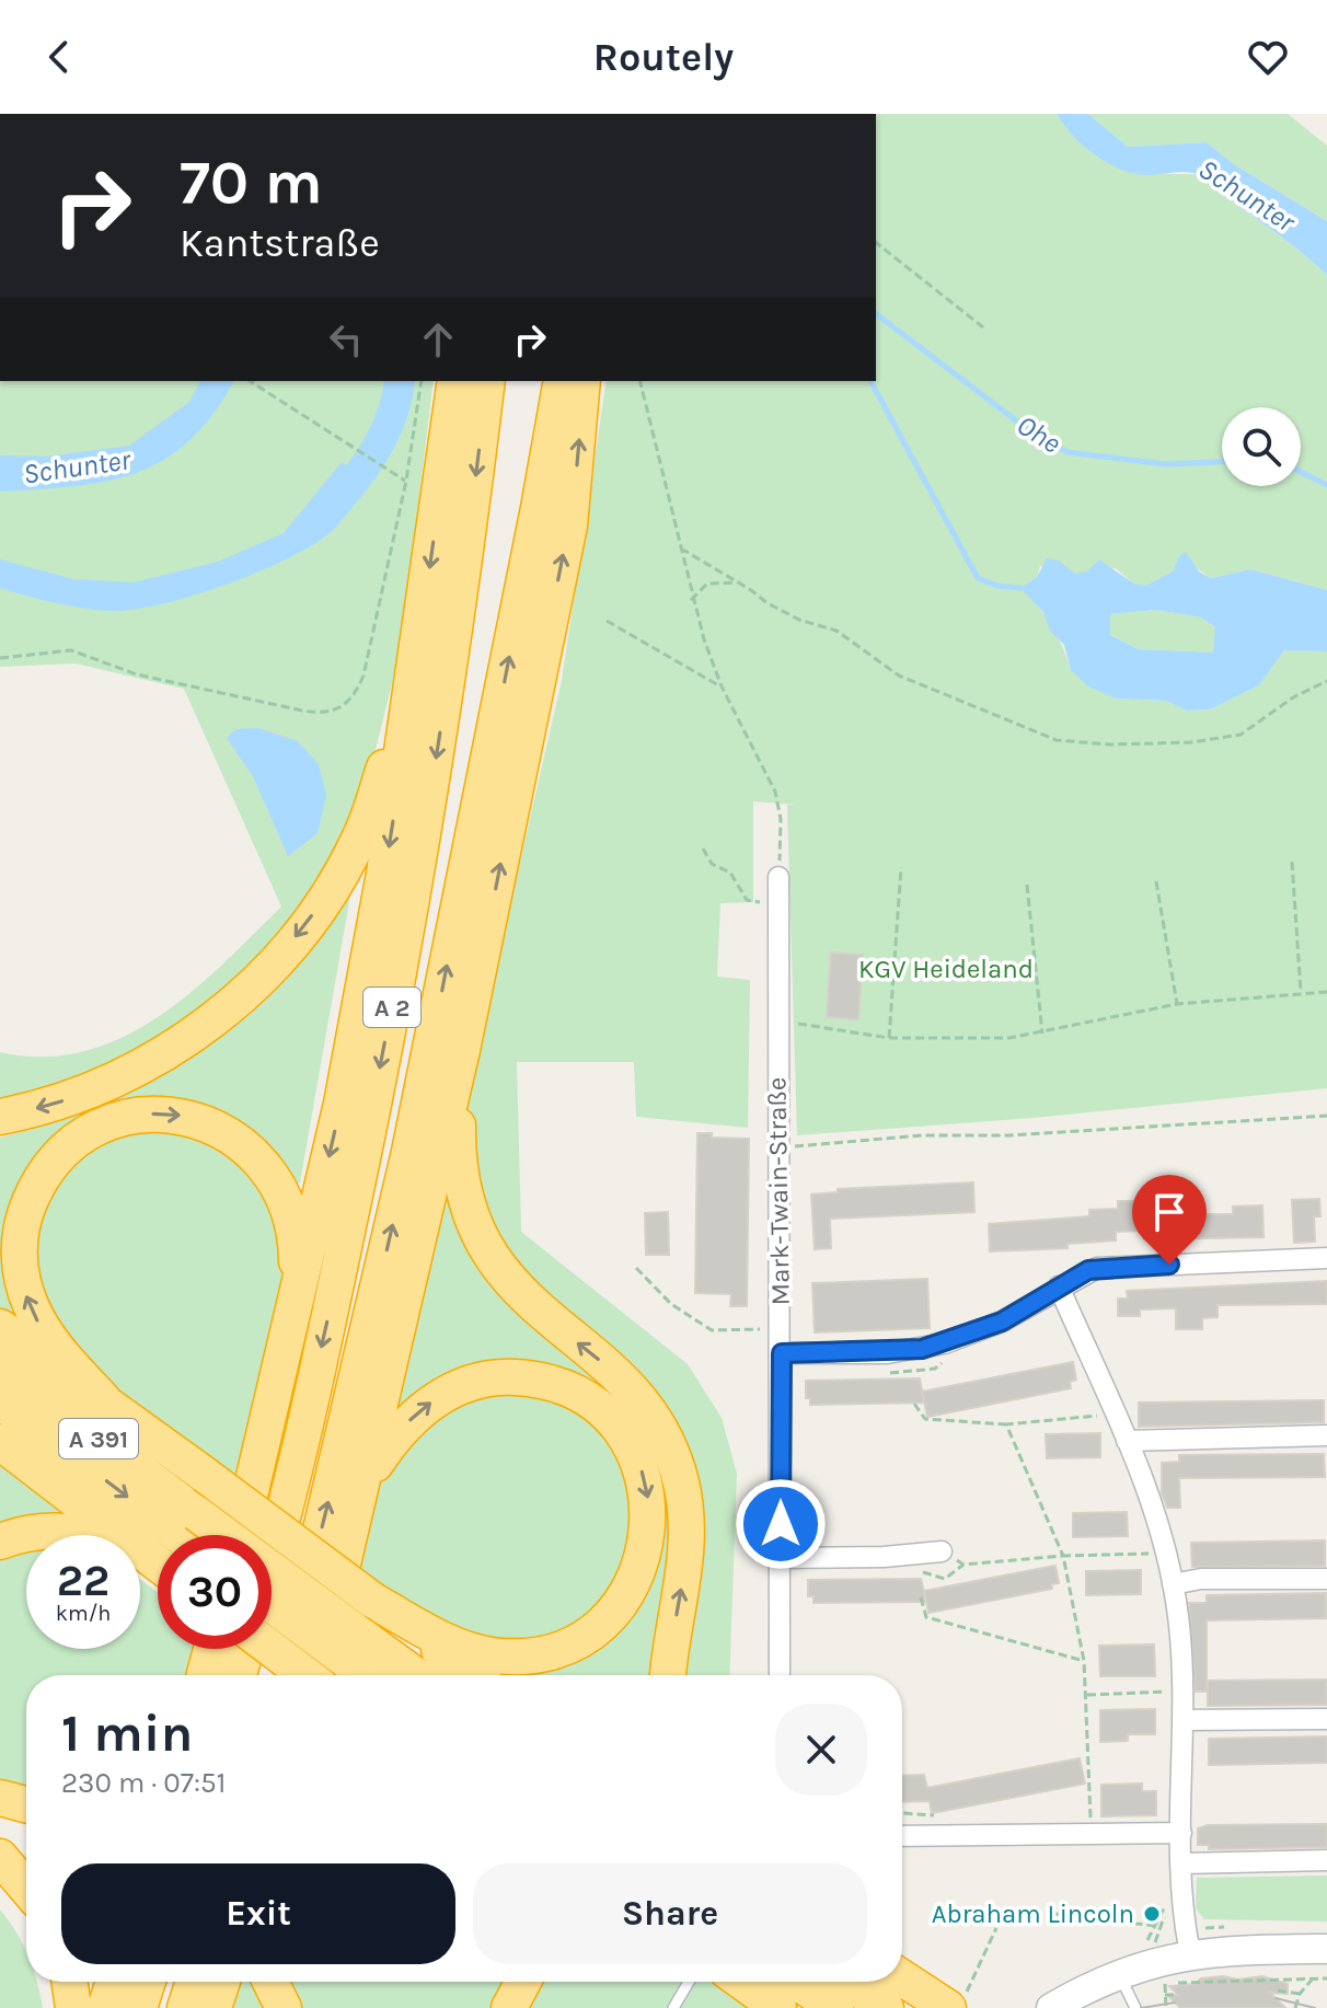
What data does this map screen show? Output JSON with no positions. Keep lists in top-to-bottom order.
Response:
{
  "streets": {
    "highway": ["A 2", "A 391"],
    "street": ["Mark-Twain-Straße"]
  },
  "water": ["Schunter", "Ohe"],
  "parks": ["KGV Heideland"],
  "places": ["Abraham Lincoln"],
  "page": {
    "header": "Routely",
    "turn": ["70 m", "Kantstraße"],
    "speed": "22 km/h",
    "limit": "30",
    "heading": ["1 min", "230 m · 07:51"],
    "buttons": ["Exit", "Share"]
  }
}
